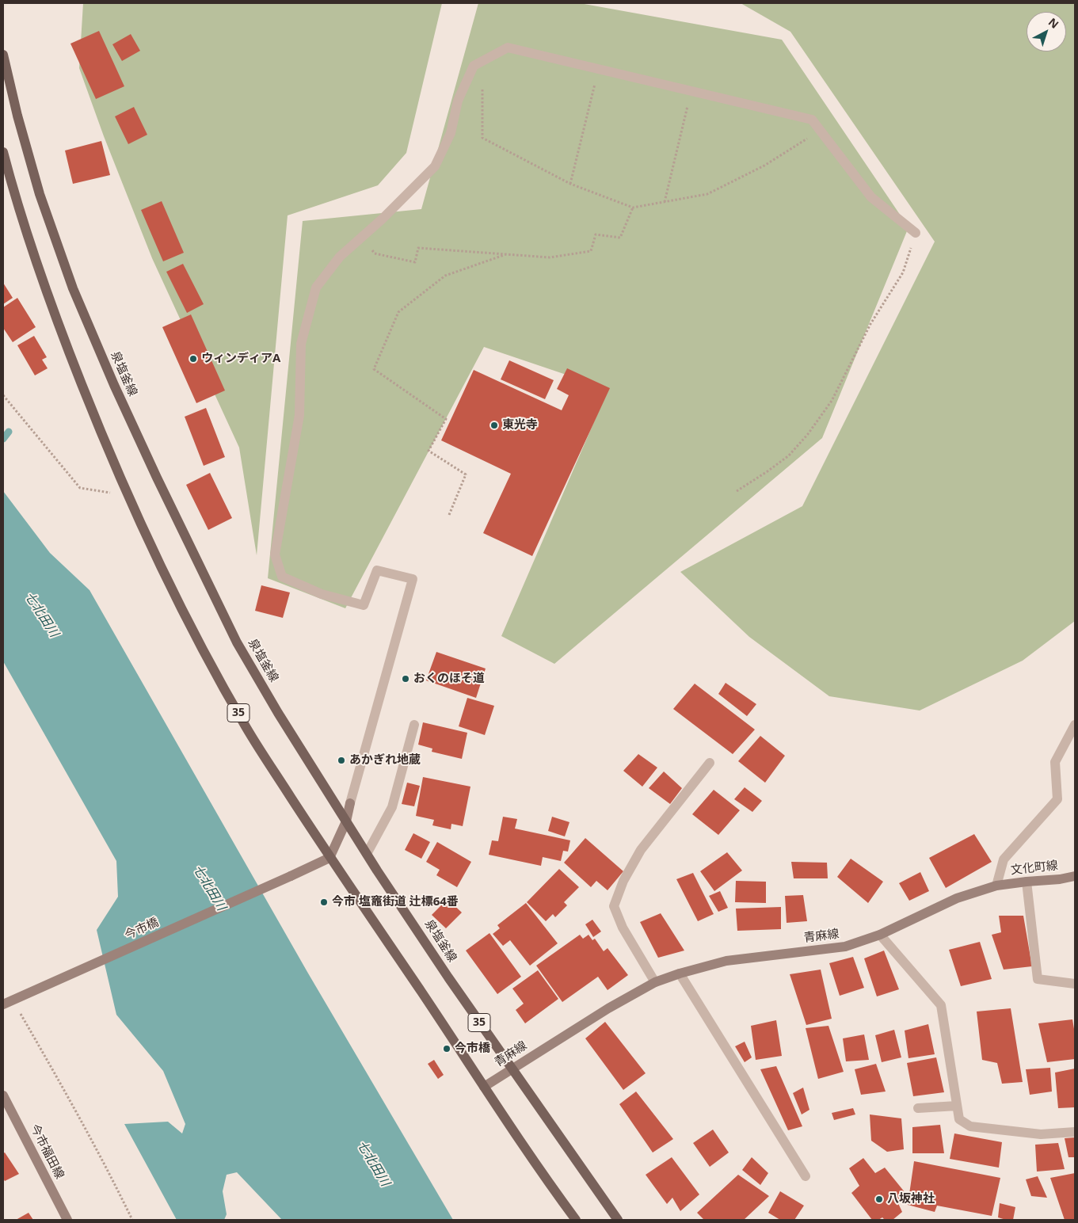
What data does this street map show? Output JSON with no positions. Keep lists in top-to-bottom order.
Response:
{
  "streets": {
    "main road": ["泉塩釜線", "35"],
    "street": [
      "文化町線",
      "今市橋",
      "青麻線",
      "今市福田線"
    ]
  },
  "crossings": [
    ["泉塩釜線", "青麻線"],
    ["35", "今市橋"],
    ["35", "青麻線"],
    ["文化町線", "青麻線"]
  ],
  "water": ["七北田川"],
  "places": [
    "ウィンディアA",
    "東光寺",
    "おくのほそ道",
    "あかぎれ地蔵",
    "今市 塩竈街道 辻標64番",
    "今市橋",
    "八坂神社"
  ],
  "north": "top right"
}
